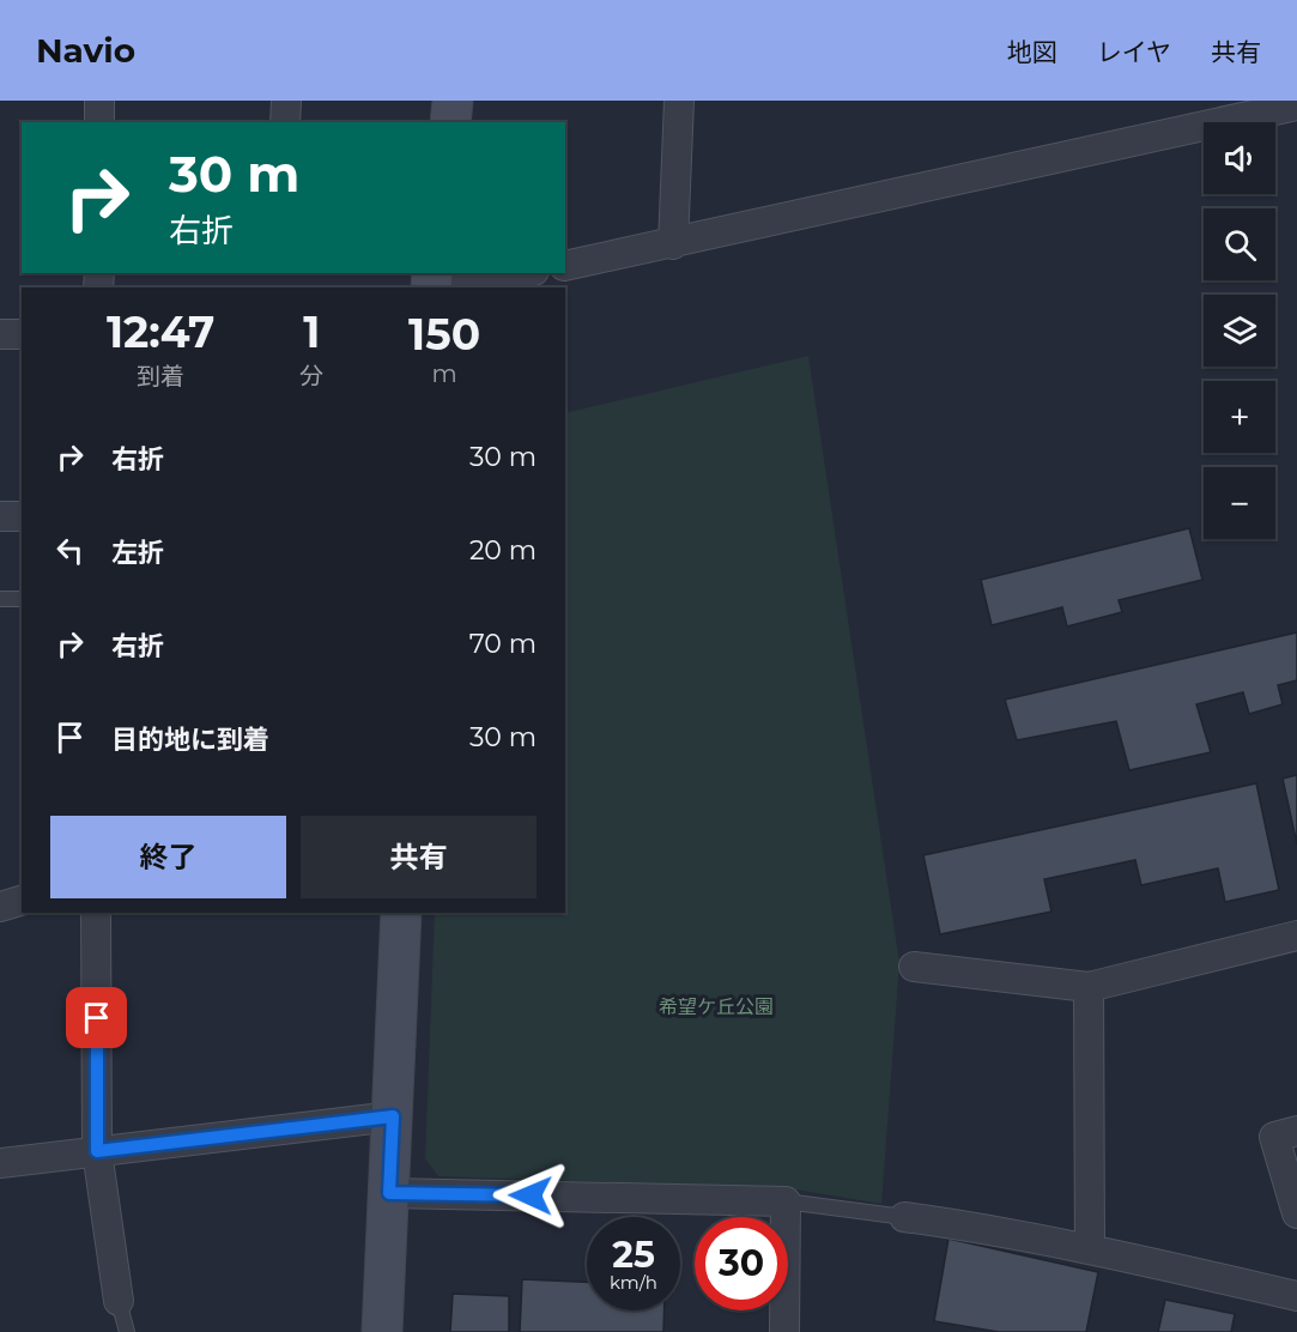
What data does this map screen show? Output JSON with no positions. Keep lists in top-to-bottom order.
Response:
{
  "parks": ["希望ケ丘公園"],
  "page": {
    "header": "Navio",
    "nav": ["地図", "レイヤ", "共有"],
    "map_buttons": ["+", "−"],
    "turn": ["30 m", "右折"],
    "eta": [
      "12:47",
      "到着",
      "1",
      "分",
      "150",
      "m"
    ],
    "list": [
      {
        "name": "右折",
        "value": "30 m"
      },
      {
        "name": "左折",
        "value": "20 m"
      },
      {
        "name": "右折",
        "value": "70 m"
      },
      {
        "name": "目的地に到着",
        "value": "30 m"
      }
    ],
    "buttons": ["終了", "共有"],
    "speed": "25 km/h",
    "limit": "30"
  }
}
